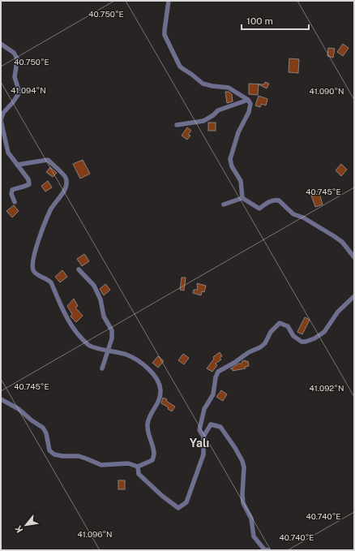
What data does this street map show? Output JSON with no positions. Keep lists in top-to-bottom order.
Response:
{
  "districts": ["Yalı"],
  "scale_bar": "100 m",
  "north": "bottom left",
  "coordinates": [
    "40.750°E",
    "41.094°N",
    "41.090°N",
    "40.745°E",
    "41.092°N",
    "40.740°E",
    "41.096°N"
  ]
}
